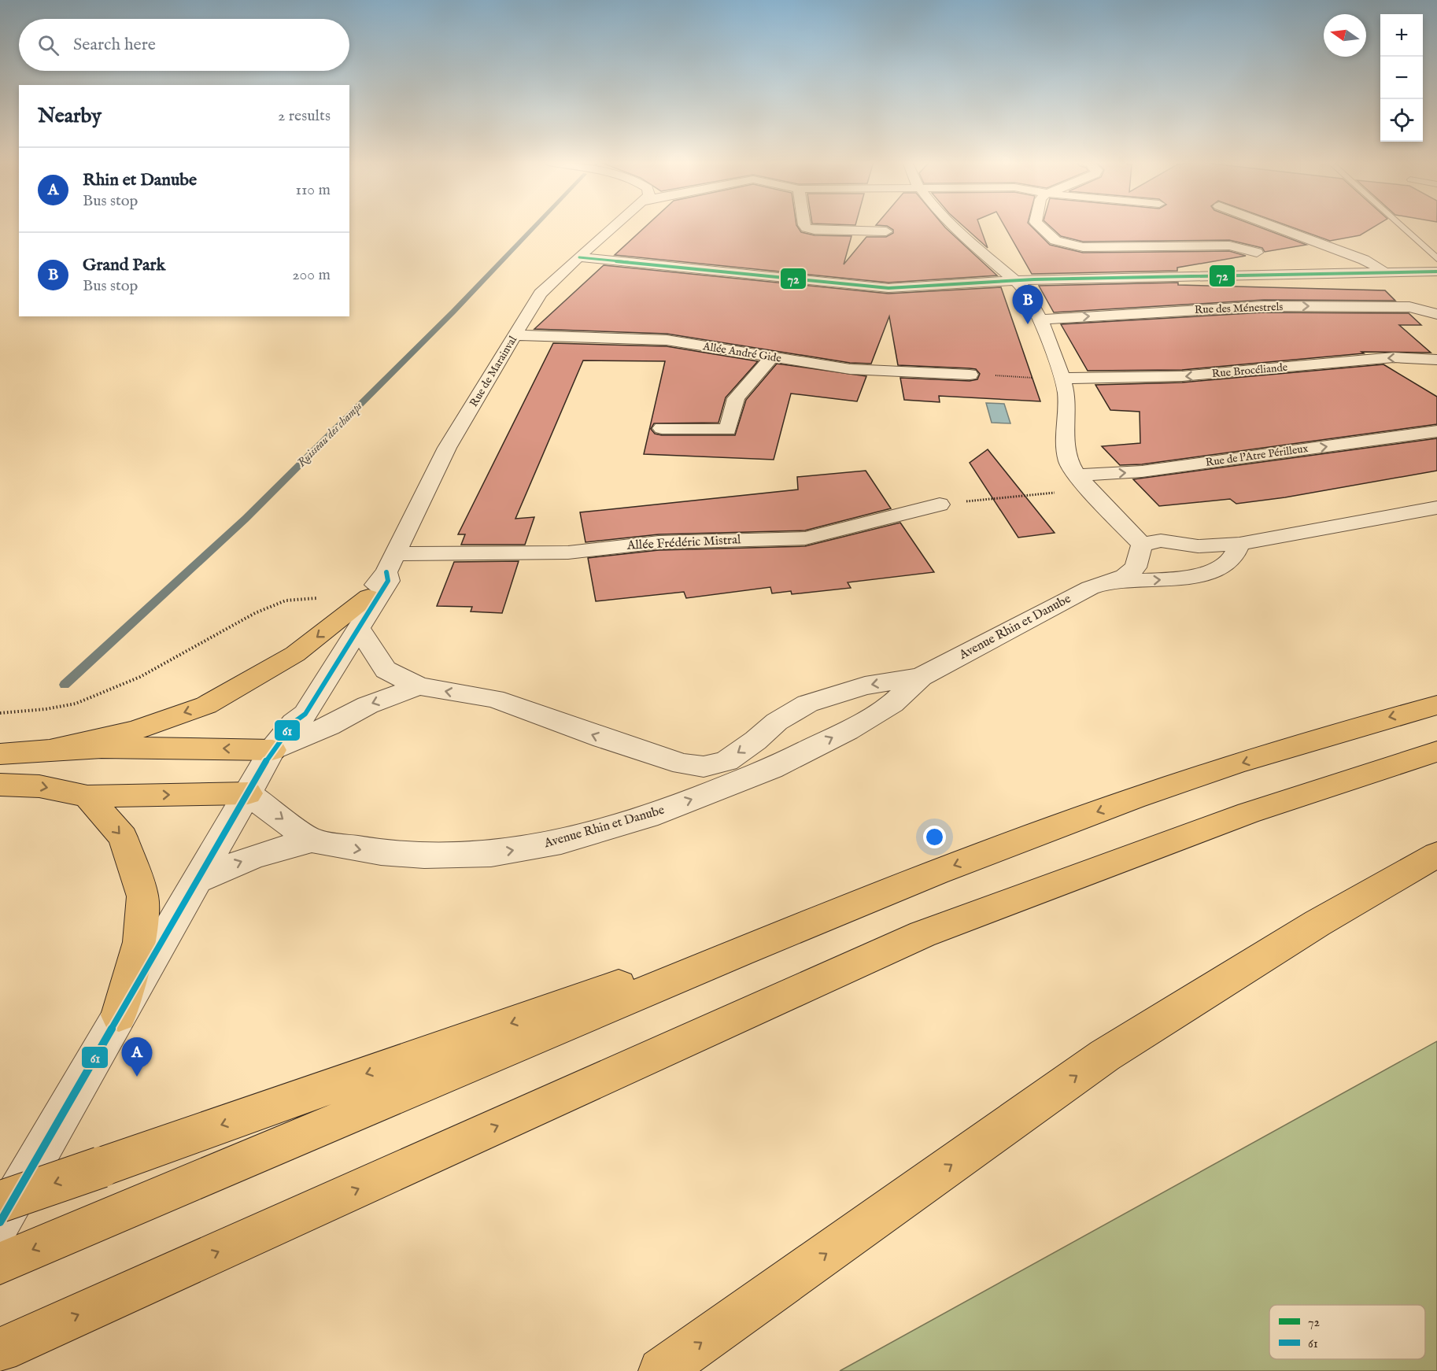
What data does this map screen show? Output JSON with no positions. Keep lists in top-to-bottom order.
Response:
{
  "streets": {
    "street": [
      "Rue des Ménestrels",
      "Allée André Gide",
      "Rue Brocéliande",
      "Rue de Marainval",
      "Rue de l'Atre Périlleux",
      "Allée Frédéric Mistral",
      "Avenue Rhin et Danube"
    ]
  },
  "crossings": [
    ["Allée André Gide", "Rue de Marainval"],
    ["Rue de Marainval", "Allée Frédéric Mistral"],
    ["Rue de Marainval", "Avenue Rhin et Danube"]
  ],
  "water": ["Ruisseau des champs"],
  "lines": ["transit line 72", "transit line 61"],
  "legend": ["72", "61"],
  "north": "left",
  "page": {
    "map_buttons": ["+", "−"],
    "search": "Search here",
    "heading": ["Nearby", "2 results"],
    "list": [
      {
        "mark": "A",
        "name": "Rhin et Danube",
        "note": "Bus stop",
        "value": "110 m"
      },
      {
        "mark": "B",
        "name": "Grand Park",
        "note": "Bus stop",
        "value": "200 m"
      }
    ],
    "pins": ["B", "A"]
  }
}
